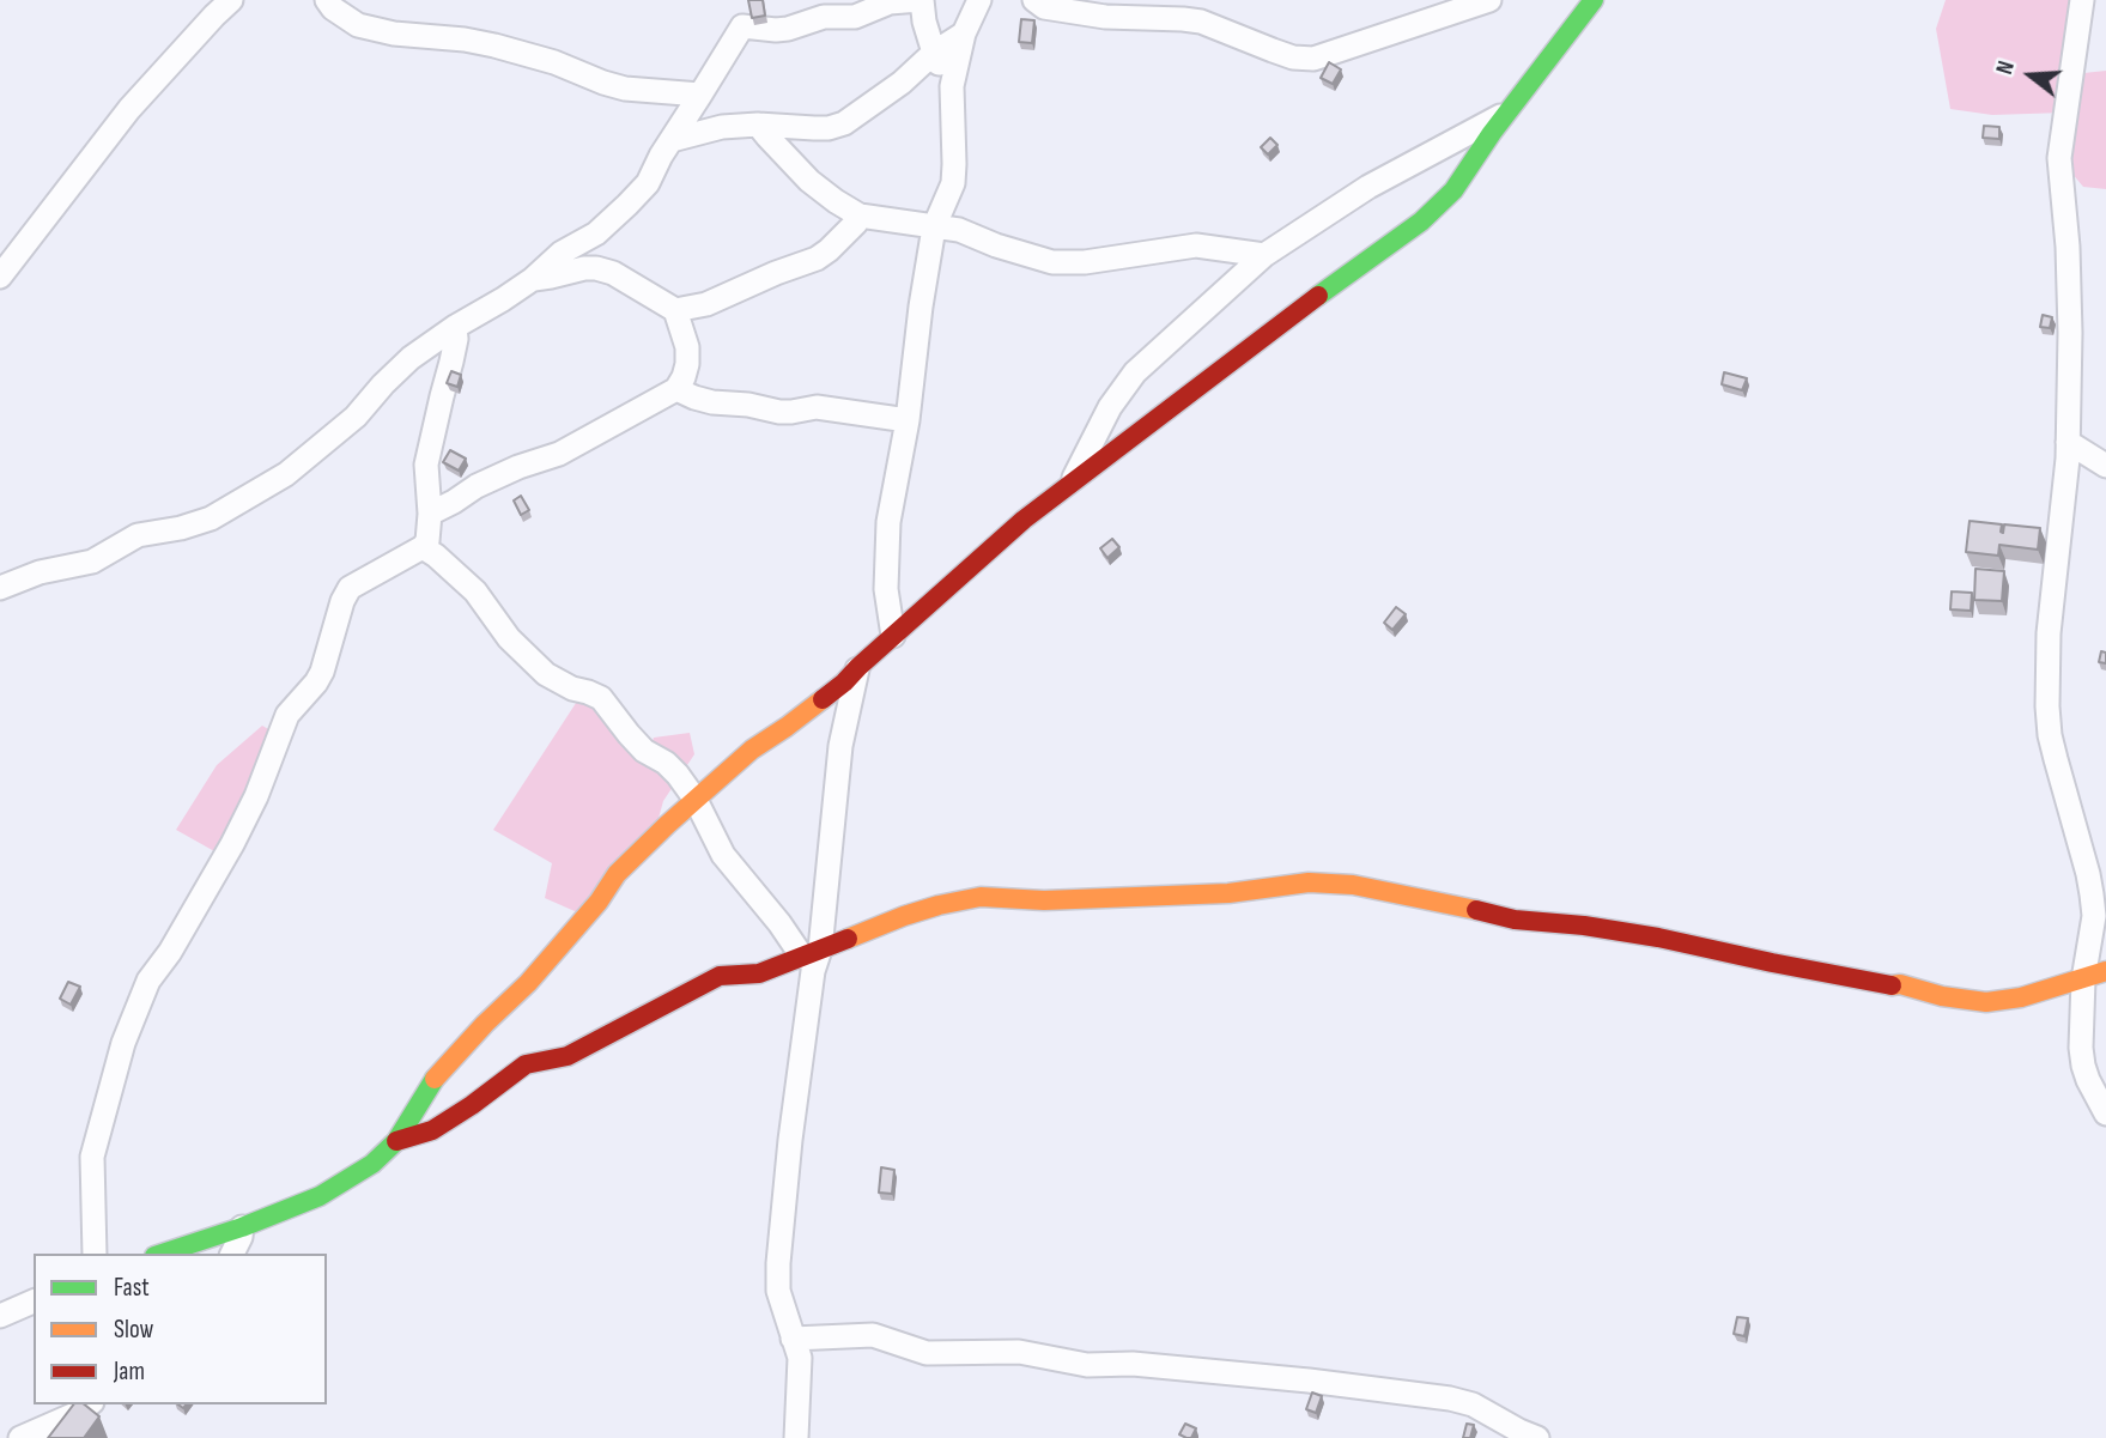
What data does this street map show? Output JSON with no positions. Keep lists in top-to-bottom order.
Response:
{
  "legend": ["Fast", "Slow", "Jam"],
  "north": "left"
}
